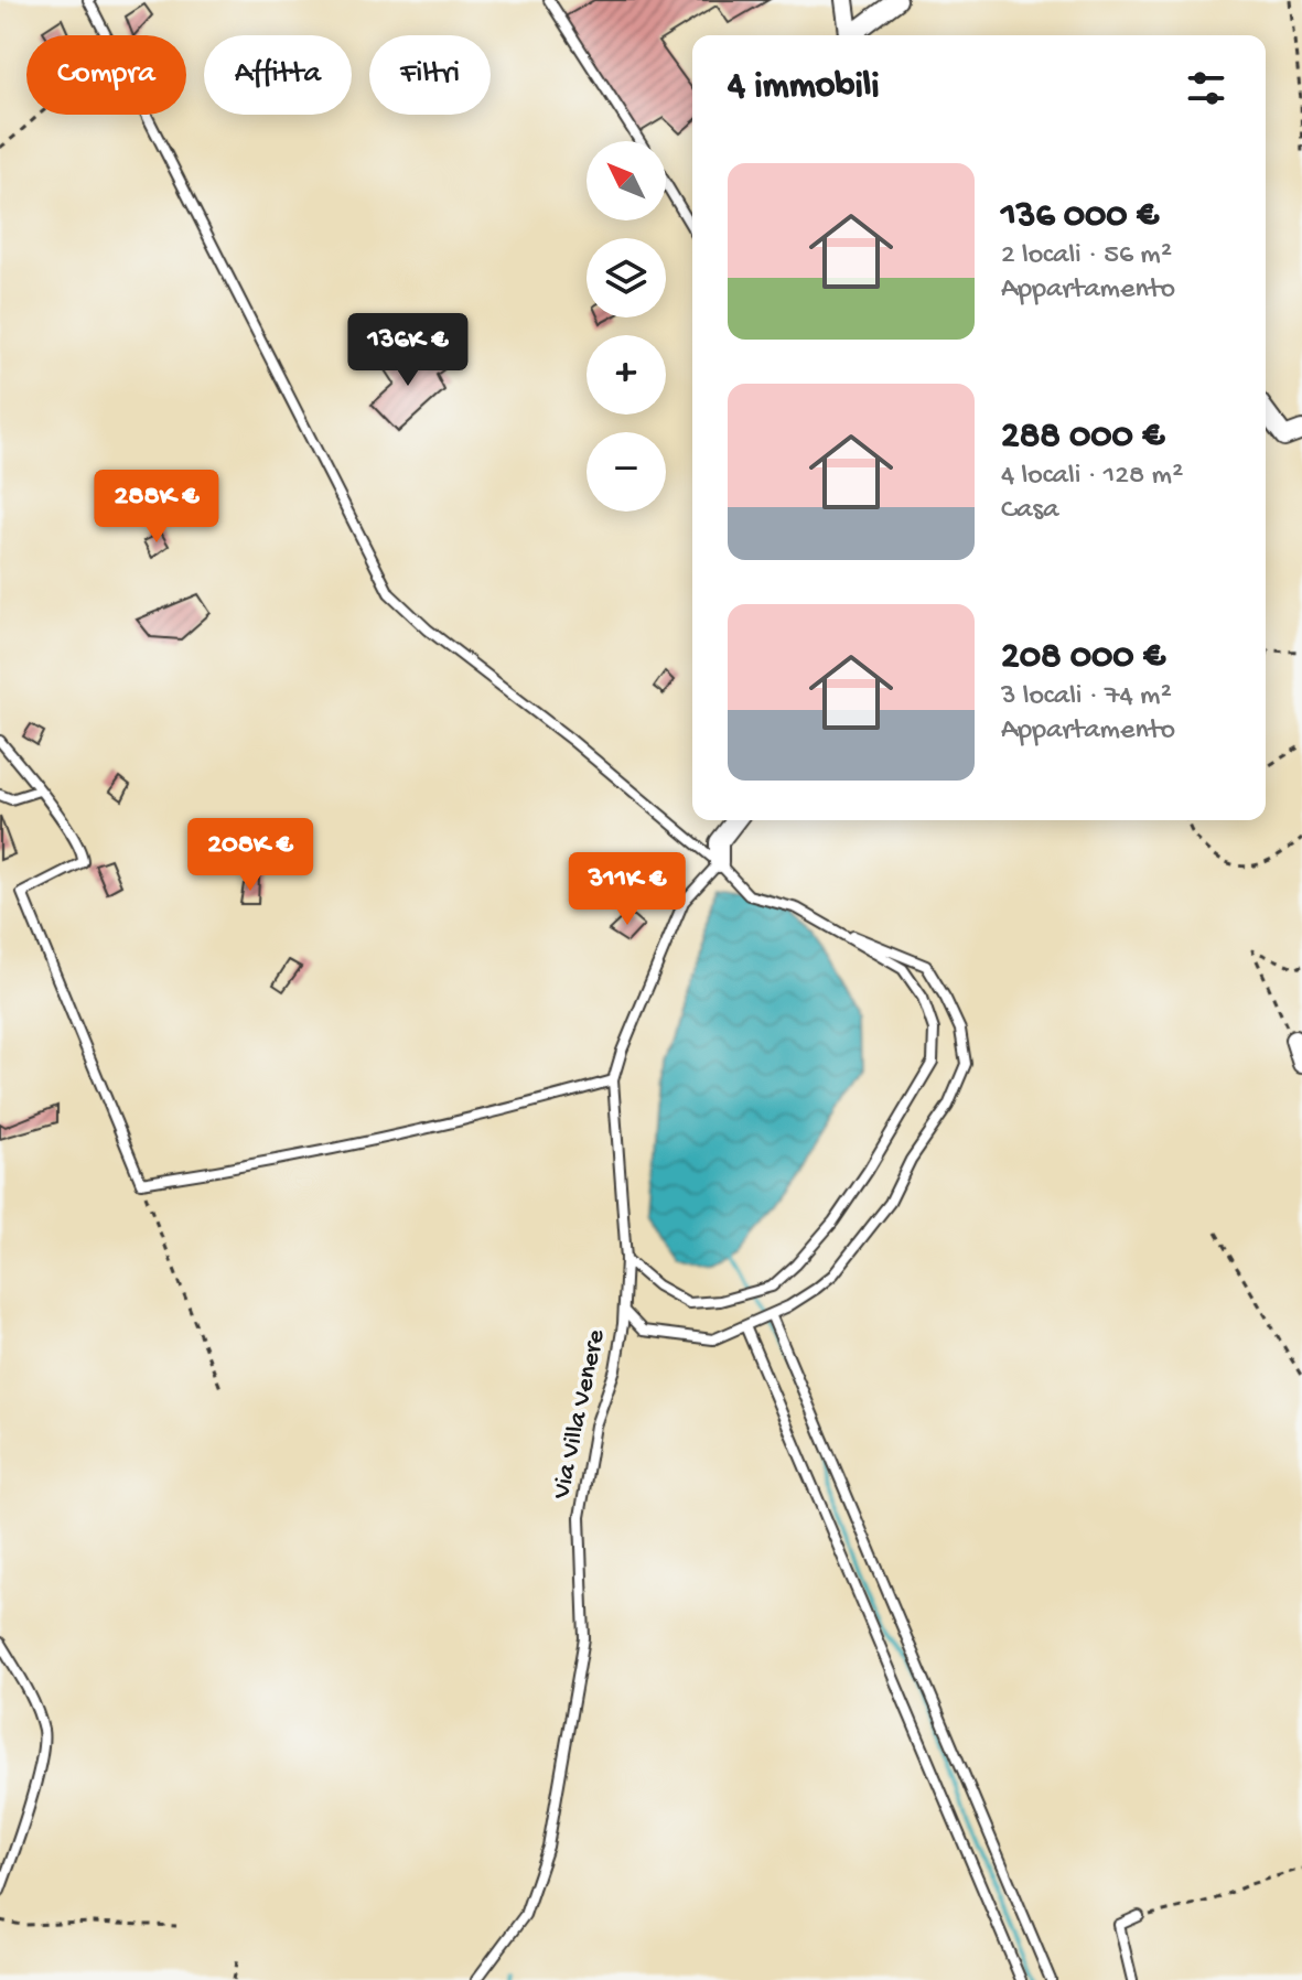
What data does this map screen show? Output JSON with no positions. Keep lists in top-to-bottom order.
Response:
{
  "streets": {
    "lane": ["Via Villa Venere"]
  },
  "north": "top left",
  "page": {
    "chip": ["Compra", "Affitta", "Filtri"],
    "heading": "4 immobili",
    "map_buttons": ["+", "−"],
    "list": [
      {
        "name": "136 000 €",
        "note": "2 locali · 56 m² · Appartamento"
      },
      {
        "name": "288 000 €",
        "note": "4 locali · 128 m² · Casa"
      },
      {
        "name": "208 000 €",
        "note": "3 locali · 74 m² · Appartamento"
      }
    ],
    "price": [
      "136K €",
      "288K €",
      "208K €",
      "311K €"
    ]
  }
}
